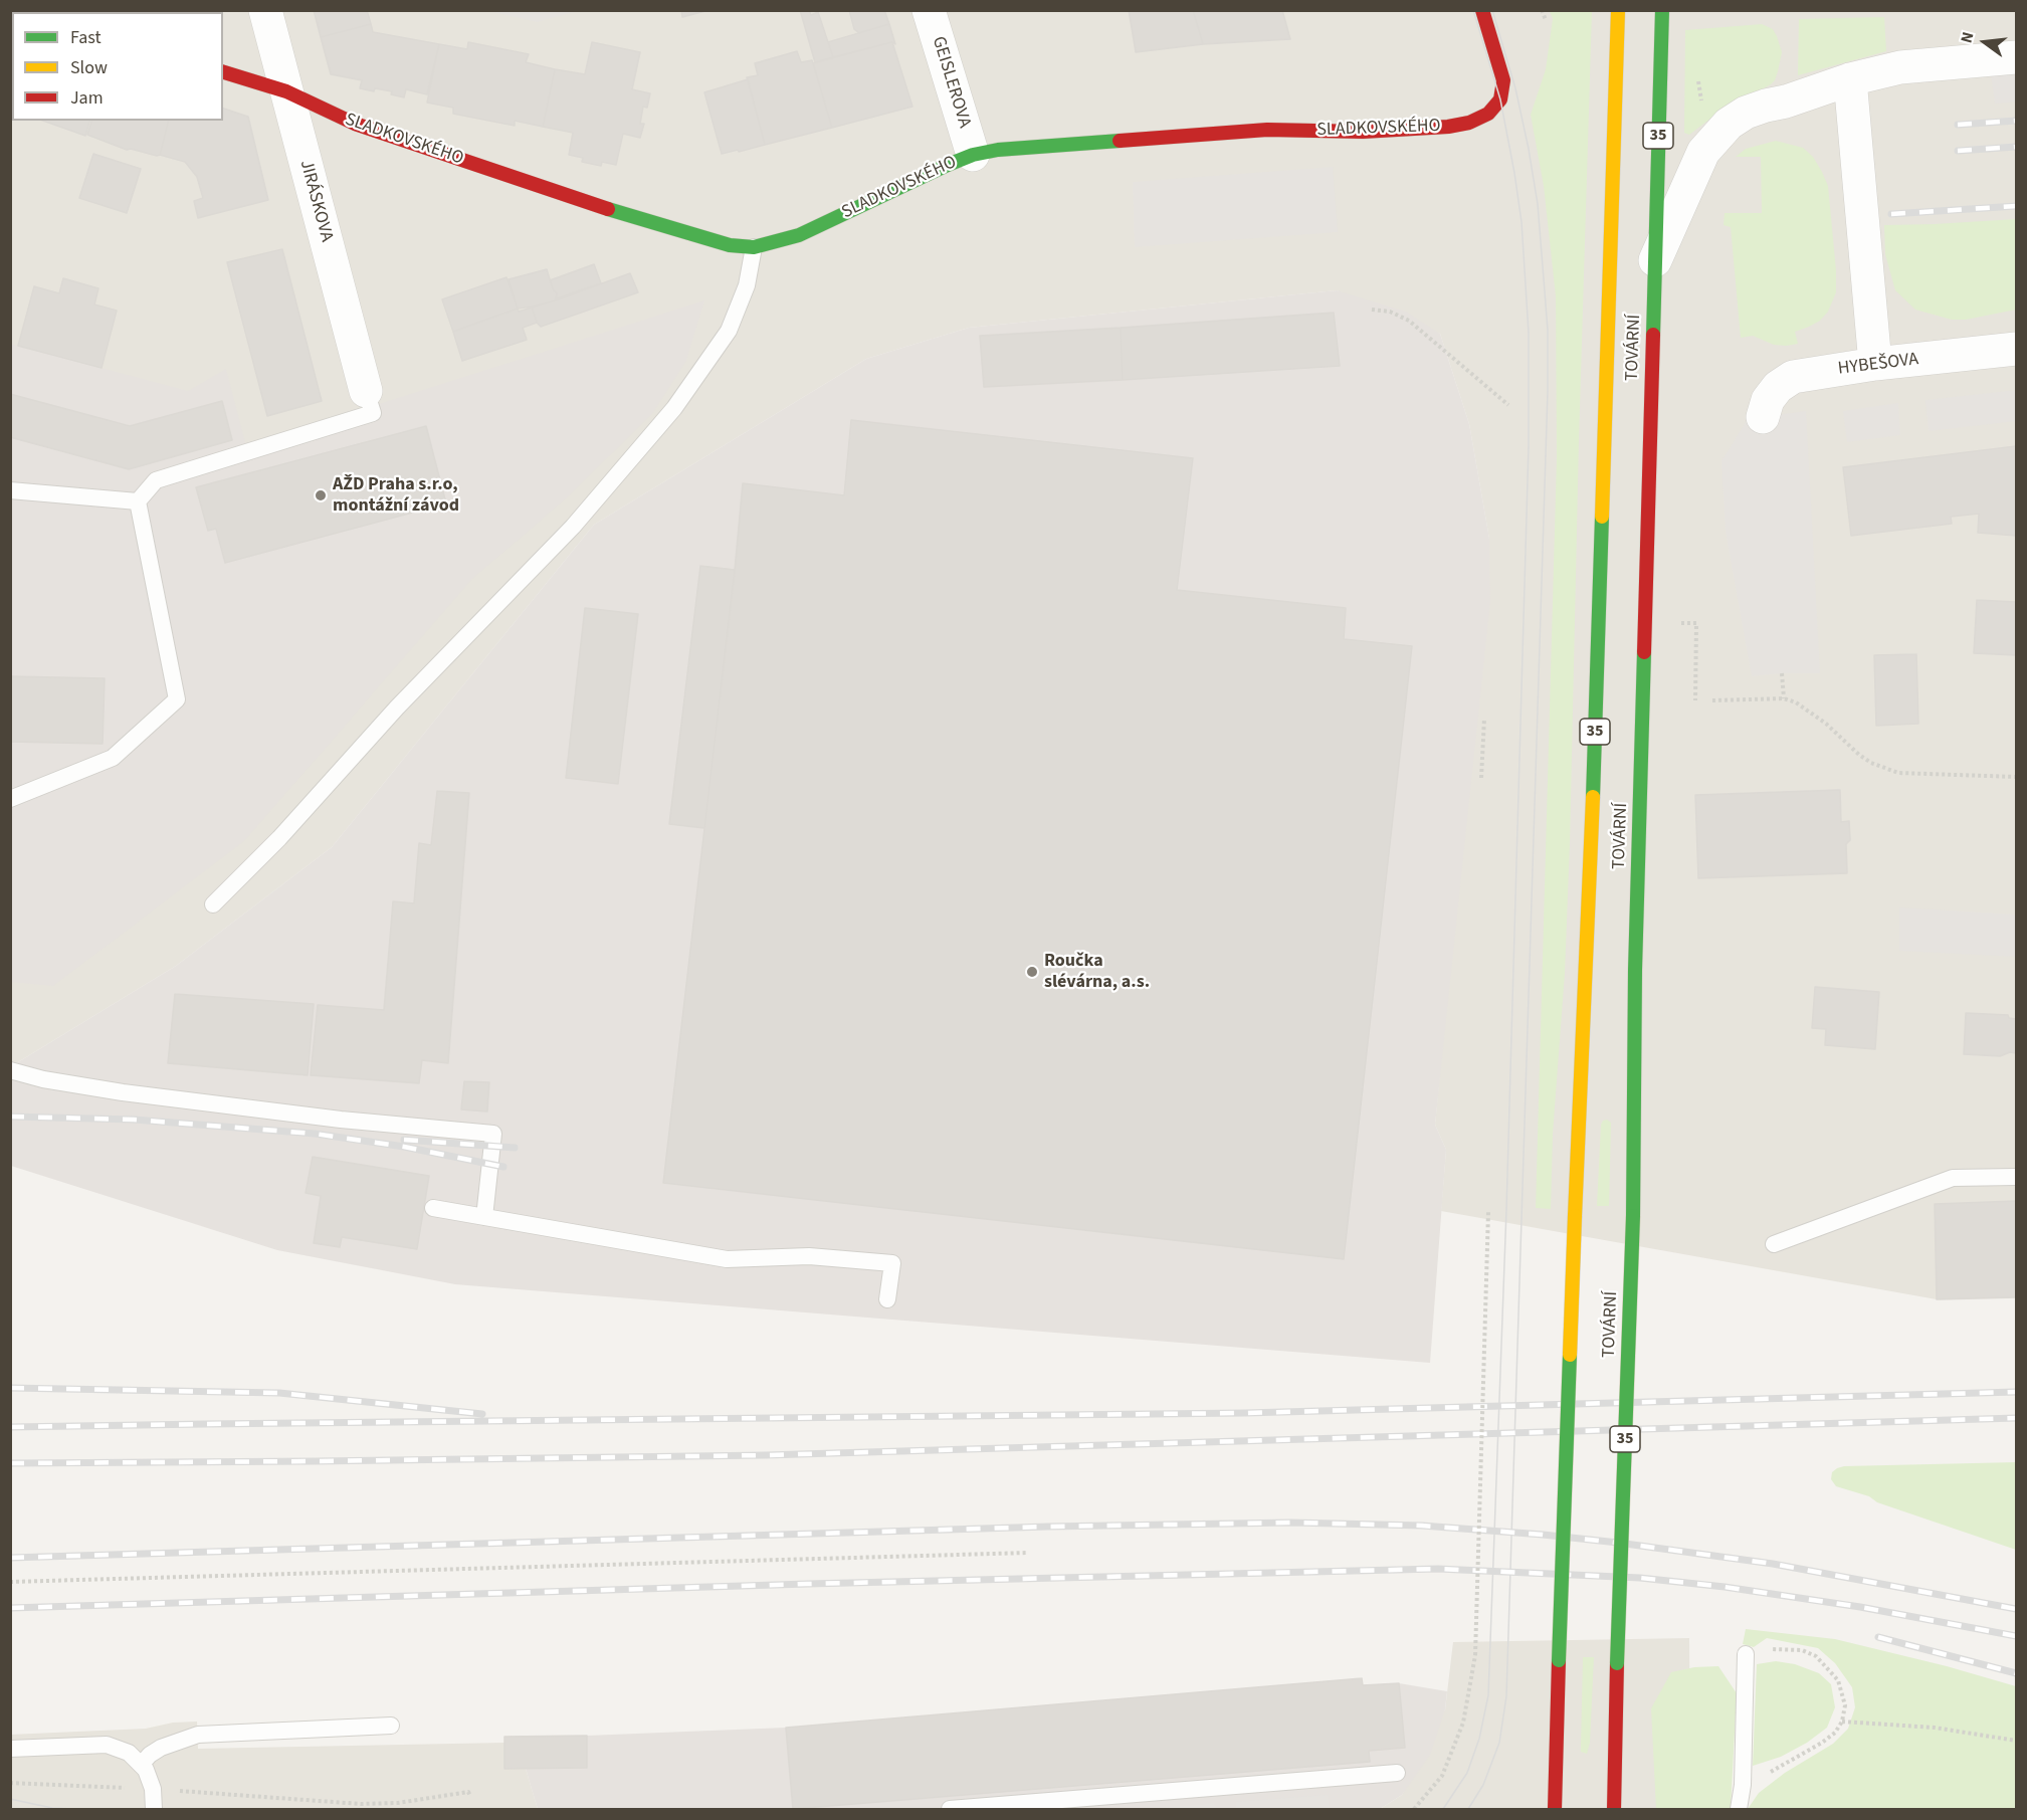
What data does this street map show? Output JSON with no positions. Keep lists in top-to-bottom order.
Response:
{
  "streets": {
    "main road": ["SLADKOVSKÉHO", "35", "TOVÁRNÍ"],
    "street": ["GEISLEROVA", "JIRÁSKOVA", "HYBEŠOVA"]
  },
  "crossings": [
    ["GEISLEROVA", "SLADKOVSKÉHO"],
    ["SLADKOVSKÉHO", "JIRÁSKOVA"],
    ["35", "TOVÁRNÍ"]
  ],
  "places": ["AŽD Praha s.r.o, montážní závod", "Roučka slévárna, a.s."],
  "legend": ["Fast", "Slow", "Jam"],
  "north": "left"
}
